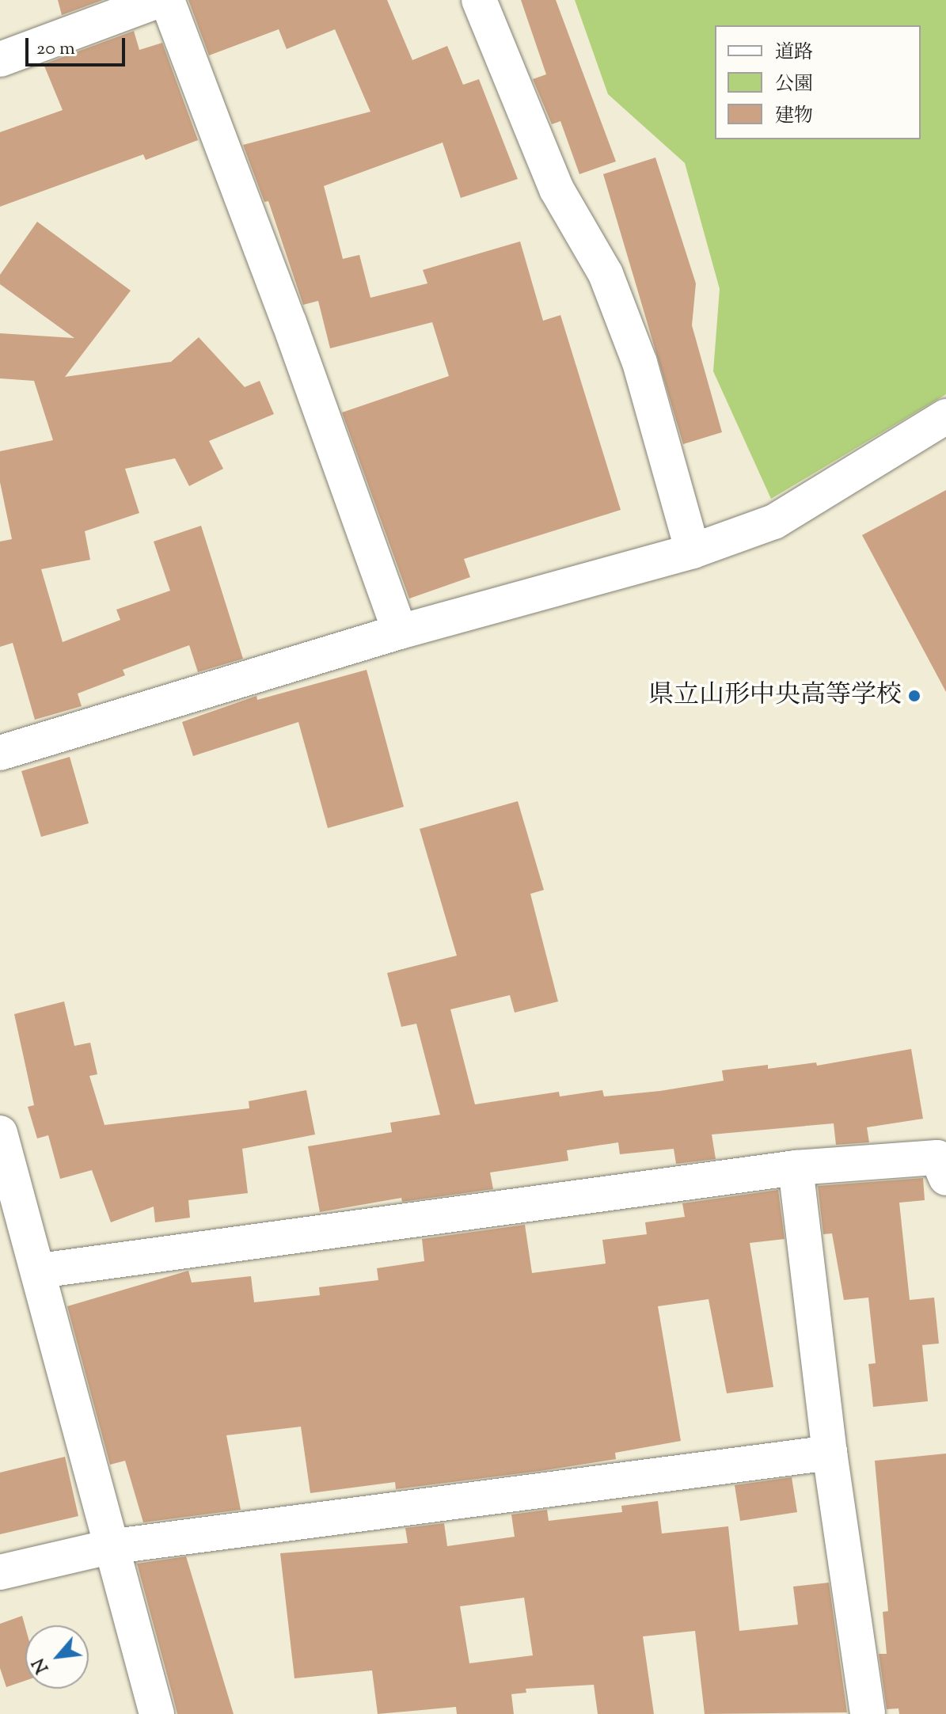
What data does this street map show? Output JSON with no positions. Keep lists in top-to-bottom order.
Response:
{
  "places": ["県立山形中央高等学校"],
  "legend": ["道路", "公園", "建物"],
  "scale_bar": "20 m",
  "north": "bottom left"
}
